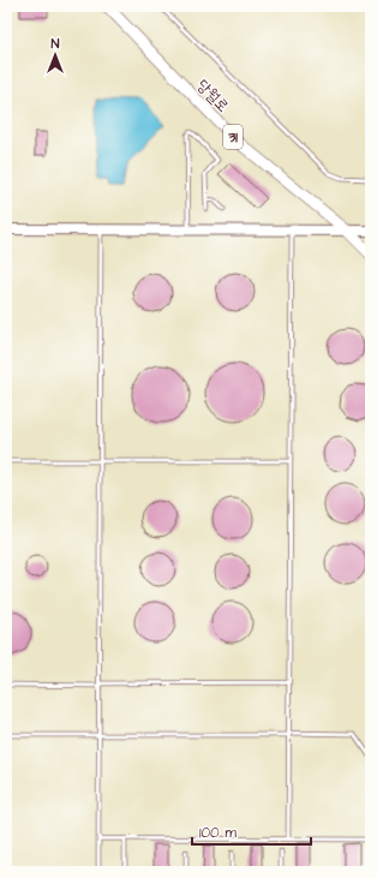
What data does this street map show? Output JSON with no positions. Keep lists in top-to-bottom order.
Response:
{
  "streets": {
    "main road": ["당월로", "31"]
  },
  "scale_bar": "100 m",
  "north": "top"
}
